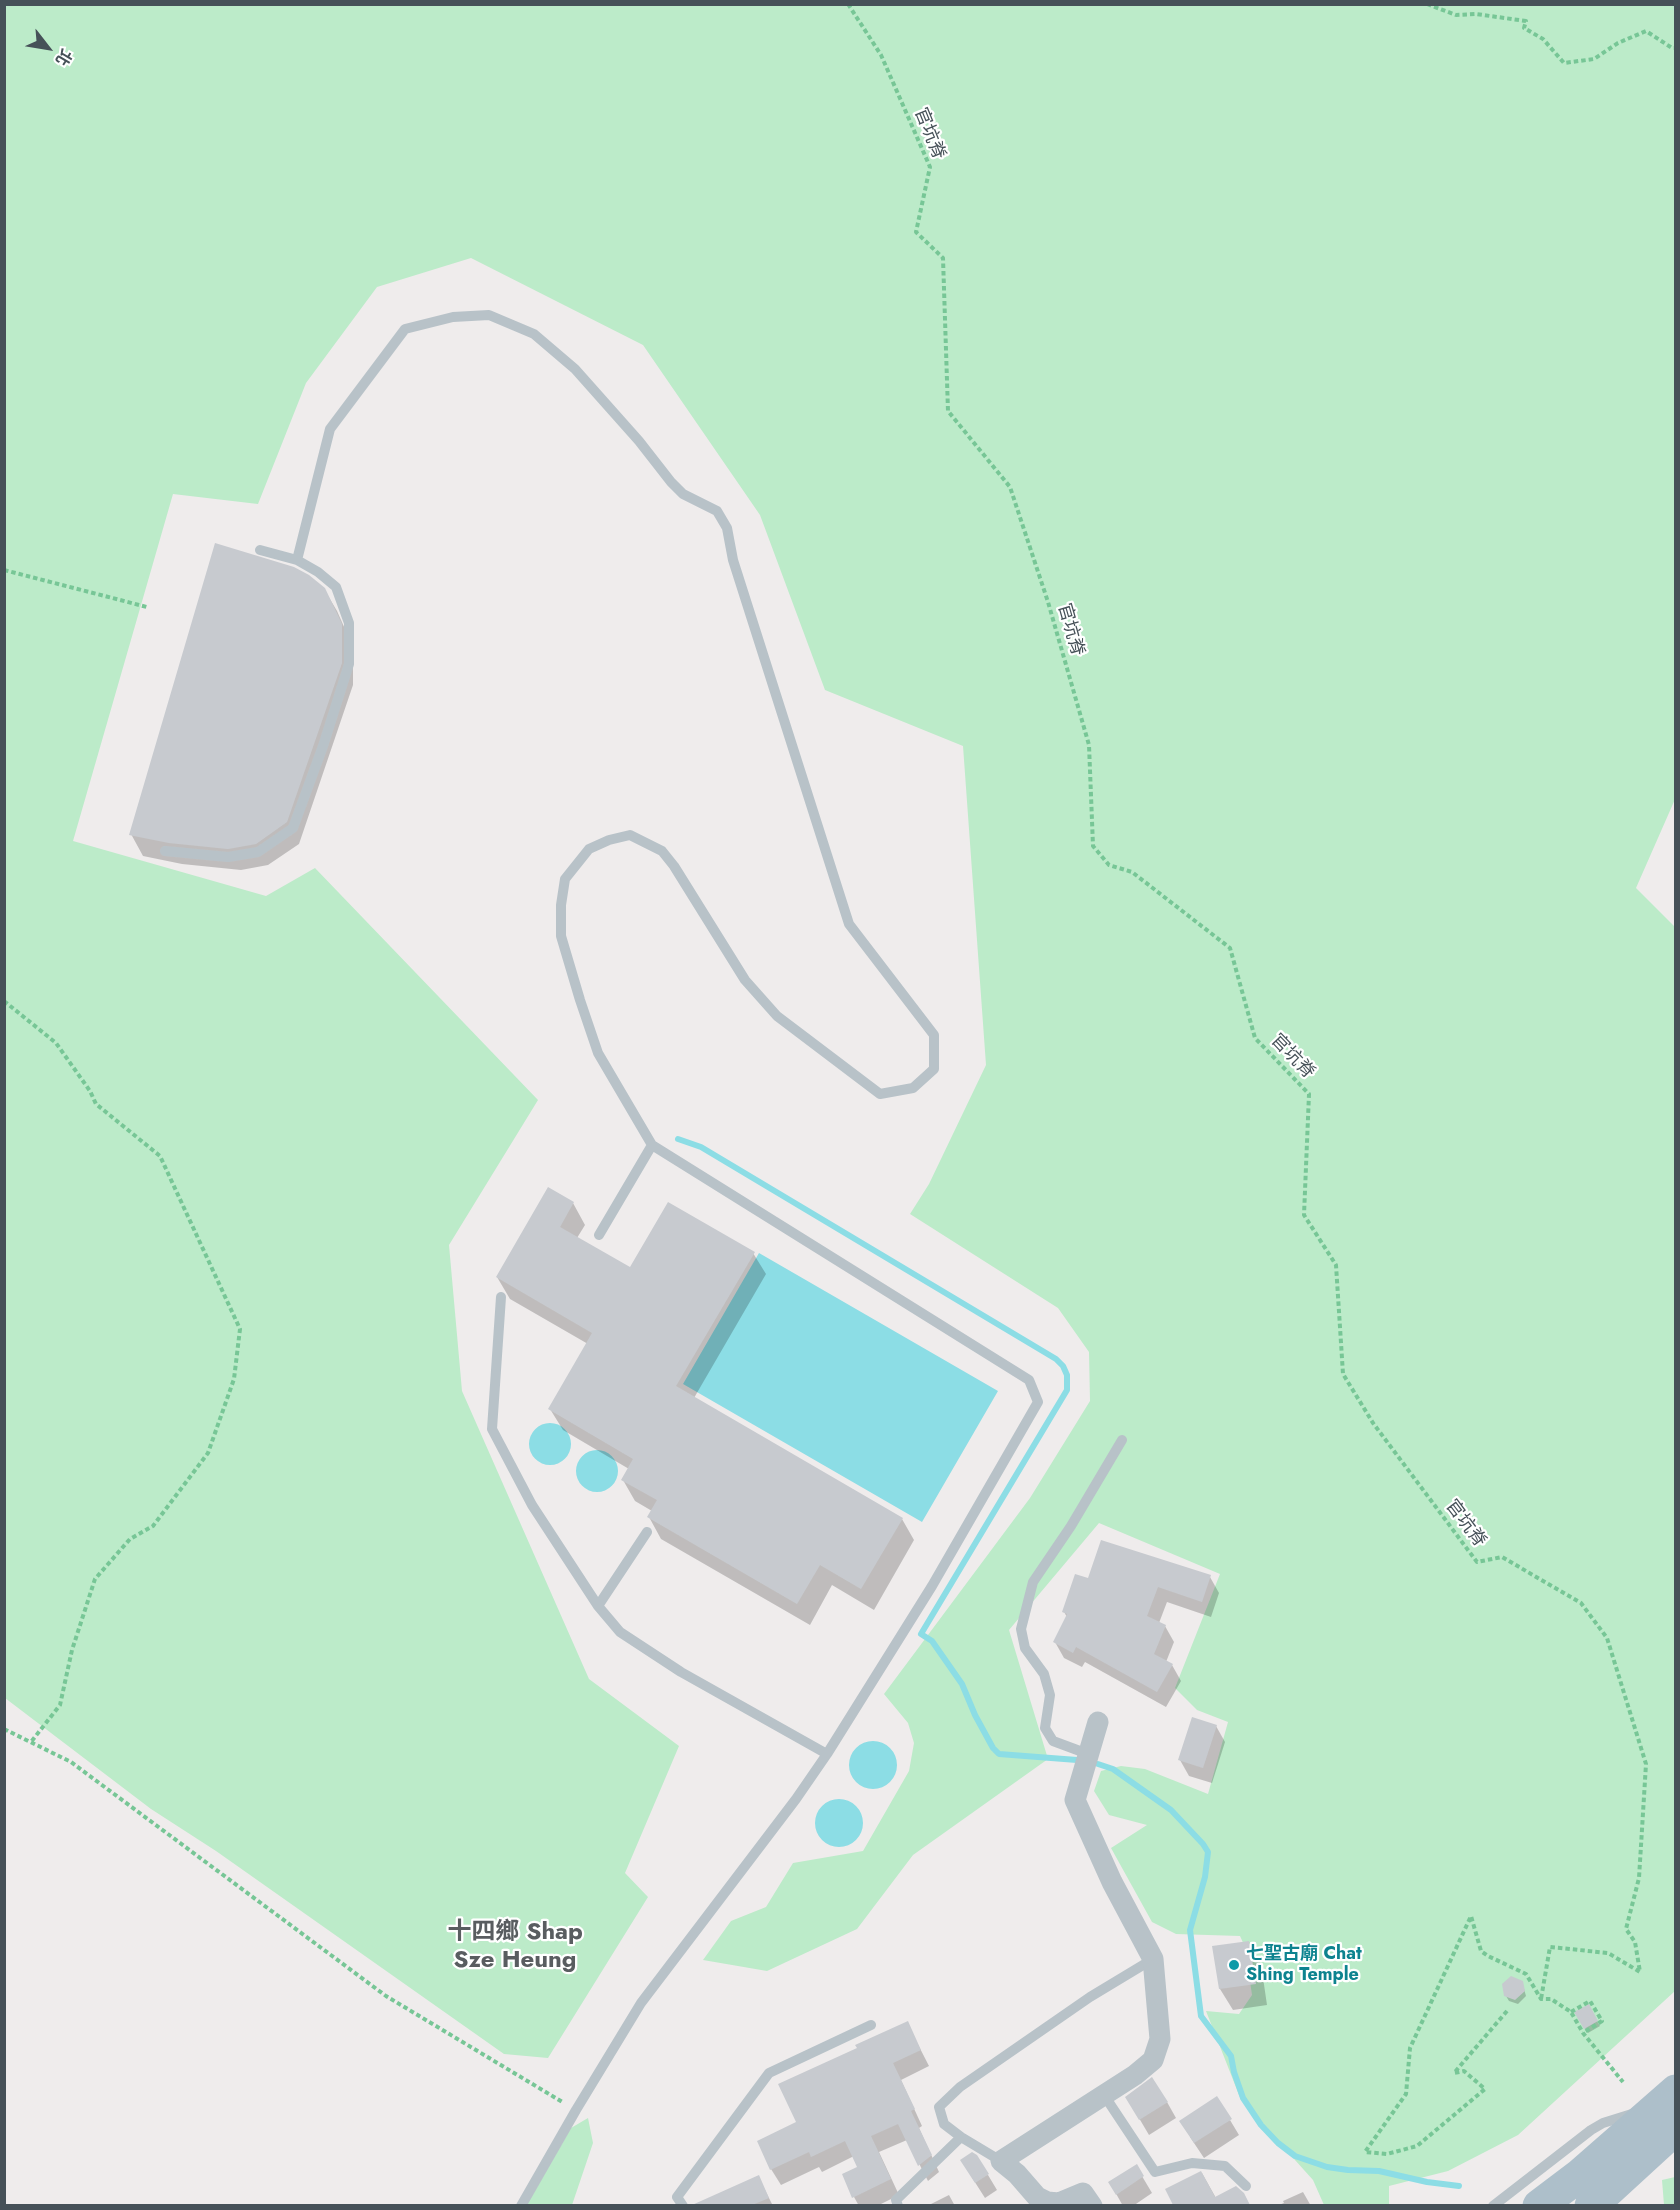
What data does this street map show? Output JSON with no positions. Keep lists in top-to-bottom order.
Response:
{
  "streets": {
    "path": ["官坑脊"]
  },
  "districts": ["十四鄉 Shap Sze Heung"],
  "places": ["七聖古廟 Chat Shing Temple"],
  "north": "bottom right"
}
